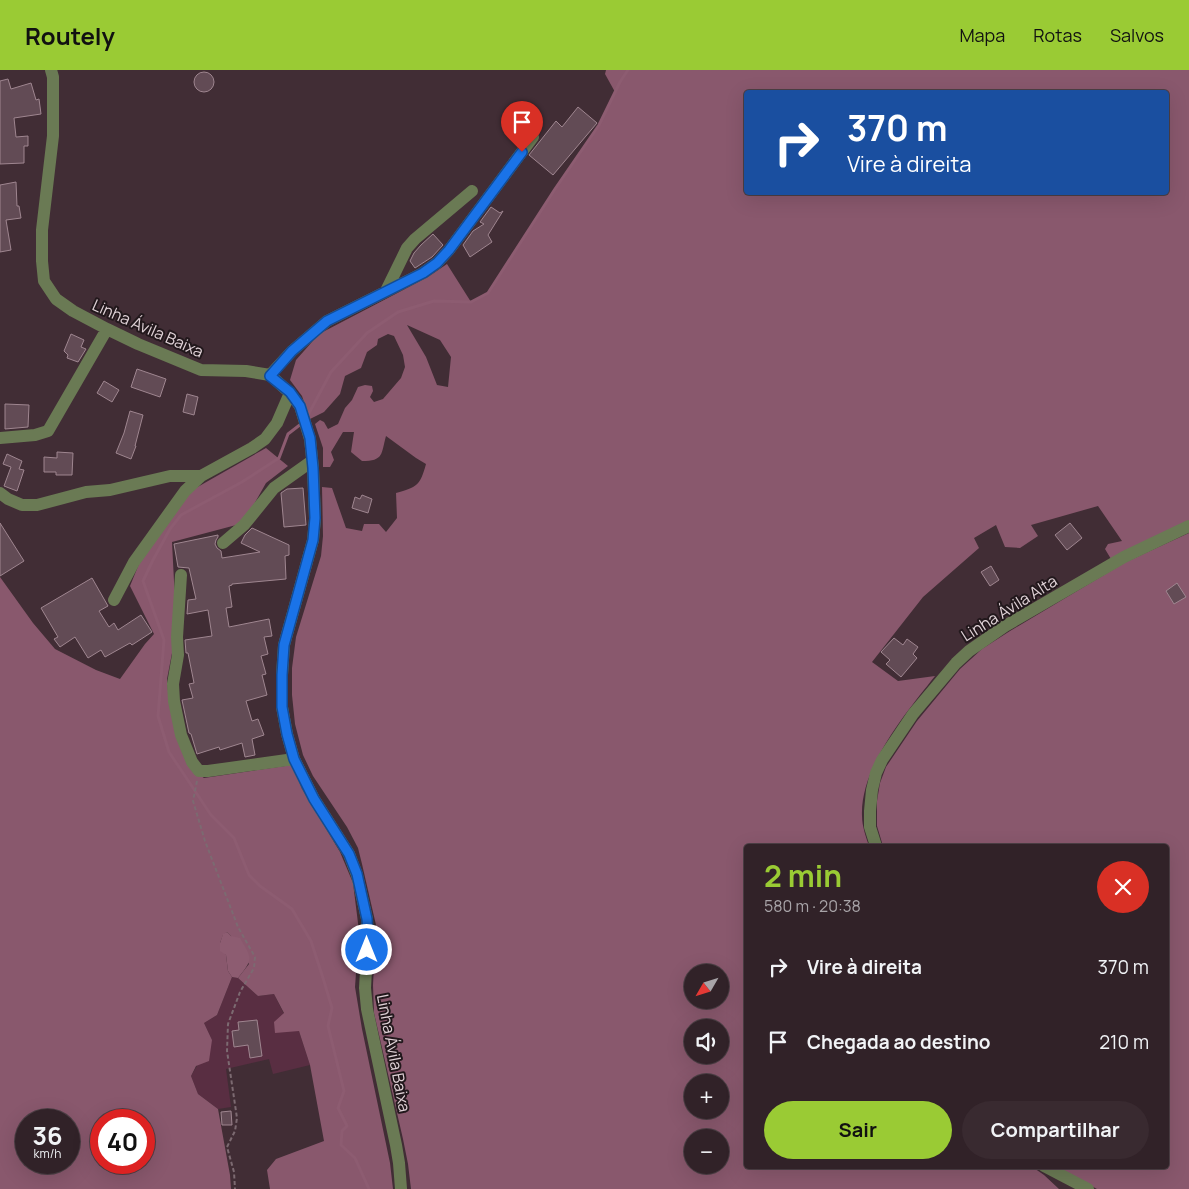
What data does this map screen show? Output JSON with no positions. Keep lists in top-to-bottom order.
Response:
{
  "streets": {
    "street": ["Linha Ávila Baixa", "Linha Ávila Alta"]
  },
  "north": "bottom left",
  "page": {
    "header": "Routely",
    "nav": ["Mapa", "Rotas", "Salvos"],
    "turn": ["370 m", "Vire à direita"],
    "heading": ["2 min", "580 m · 20:38"],
    "list": [
      {
        "name": "Vire à direita",
        "value": "370 m"
      },
      {
        "name": "Chegada ao destino",
        "value": "210 m"
      }
    ],
    "map_buttons": ["+", "−"],
    "buttons": ["Sair", "Compartilhar"],
    "speed": "36 km/h",
    "limit": "40"
  }
}
